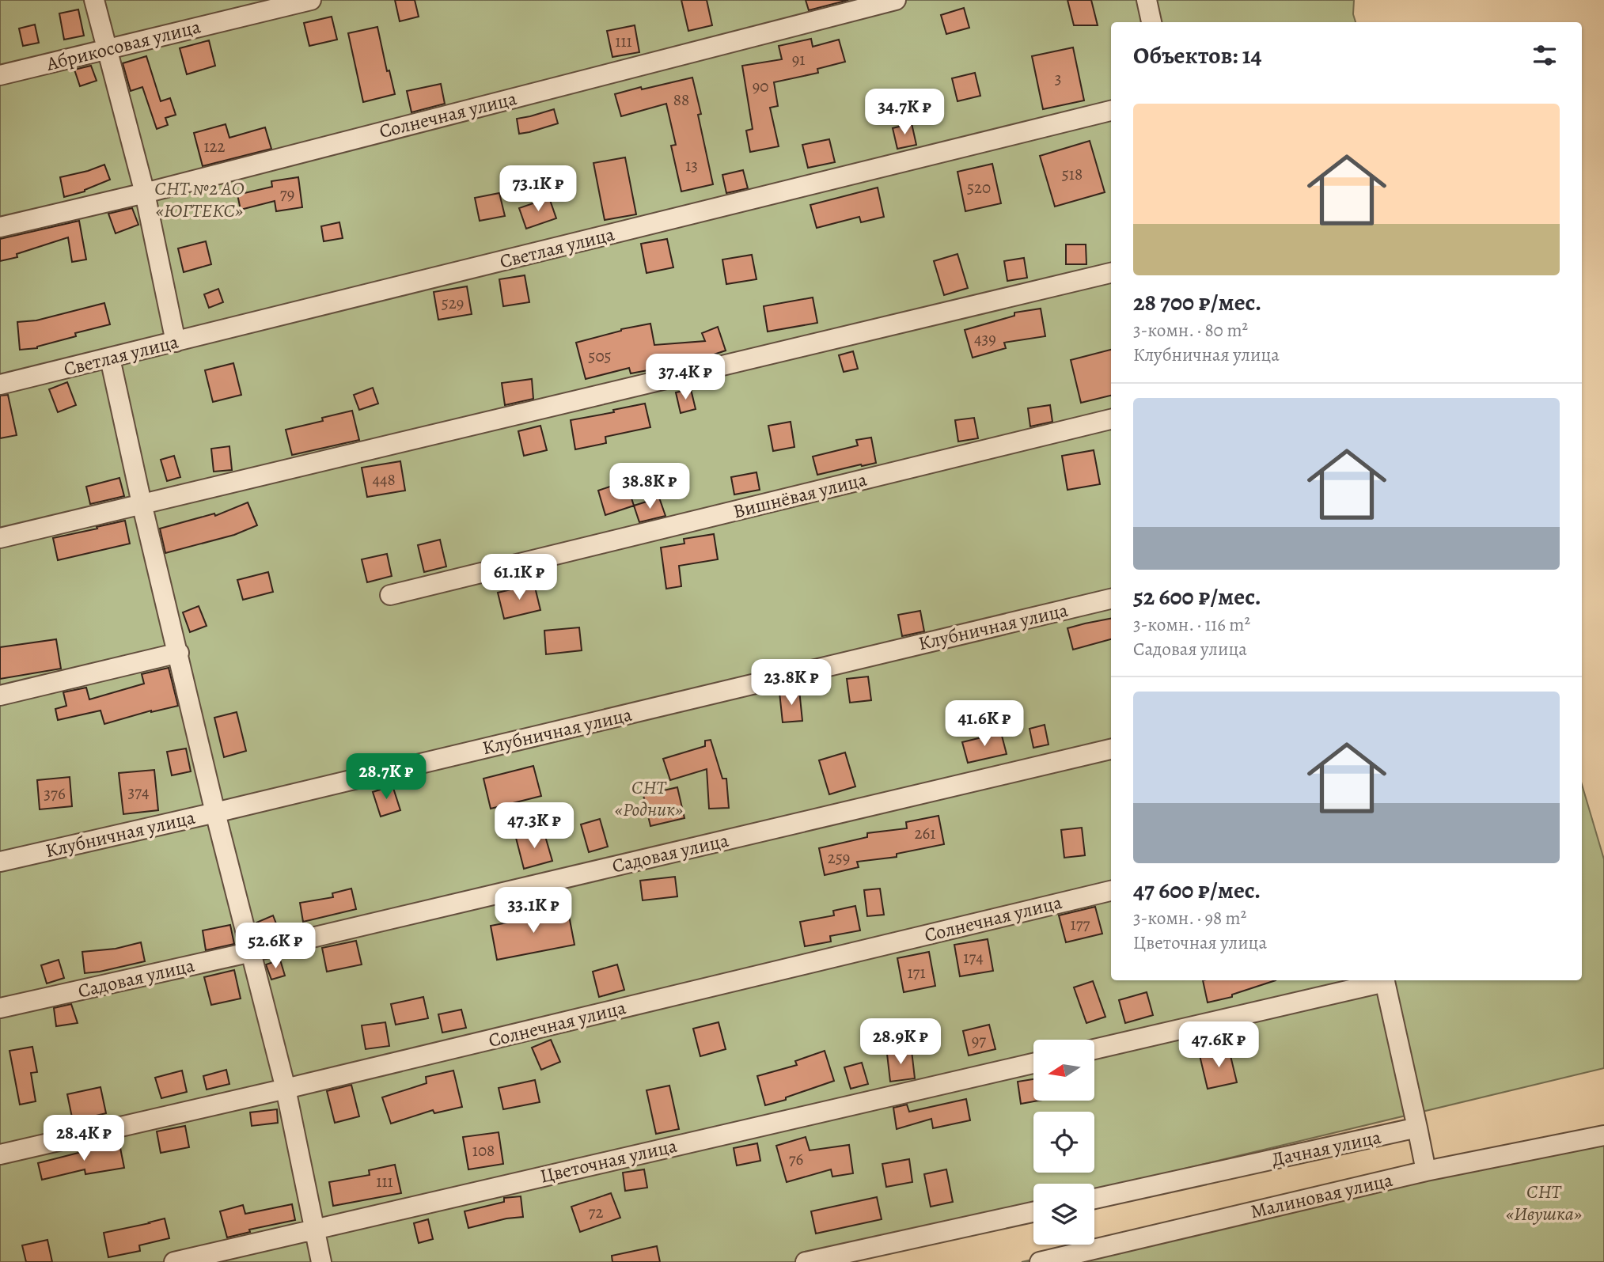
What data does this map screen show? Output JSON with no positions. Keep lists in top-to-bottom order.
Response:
{
  "streets": {
    "street": [
      "Абрикосовая улица",
      "Солнечная улица",
      "Светлая улица",
      "Вишнёвая улица",
      "Клубничная улица",
      "Садовая улица",
      "Дачная улица",
      "Цветочная улица",
      "Малиновая улица"
    ]
  },
  "parks": ["СНТ №2 АО «ЮГТЕКС»", "СНТ «Родник»", "СНТ «Ивушка»"],
  "house_numbers": [
    "111",
    "91",
    "3",
    "90",
    "88",
    "122",
    "13",
    "518",
    "520",
    "79",
    "529",
    "439",
    "505",
    "448",
    "374",
    "376",
    "261",
    "259",
    "177",
    "174",
    "171",
    "97",
    "108",
    "76",
    "111",
    "72"
  ],
  "north": "left",
  "page": {
    "heading": "Объектов: 14",
    "price": [
      "34.7K ₽",
      "73.1K ₽",
      "37.4K ₽",
      "38.8K ₽",
      "61.1K ₽",
      "23.8K ₽",
      "41.6K ₽",
      "28.7K ₽",
      "47.3K ₽",
      "33.1K ₽",
      "52.6K ₽",
      "28.9K ₽",
      "47.6K ₽",
      "28.4K ₽"
    ],
    "list": [
      {
        "name": "28 700 ₽/мес.",
        "note": "3-комн. · 80 m² · Клубничная улица"
      },
      {
        "name": "52 600 ₽/мес.",
        "note": "3-комн. · 116 m² · Садовая улица"
      },
      {
        "name": "47 600 ₽/мес.",
        "note": "3-комн. · 98 m² · Цветочная улица"
      }
    ]
  }
}
